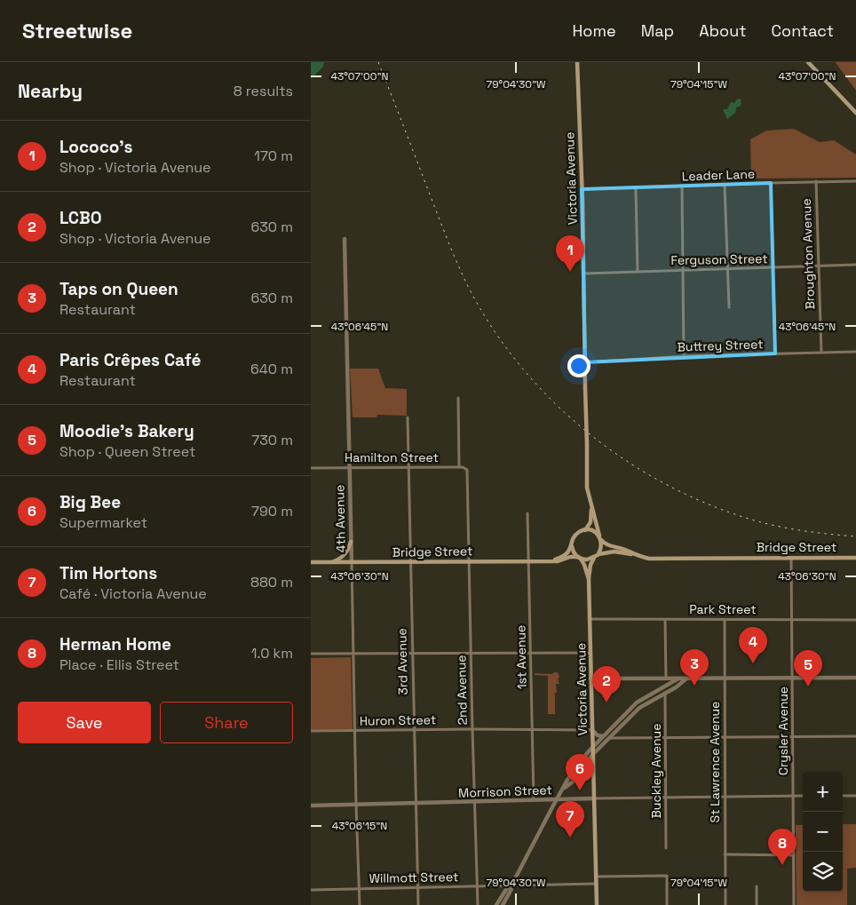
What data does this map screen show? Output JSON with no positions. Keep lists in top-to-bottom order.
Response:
{
  "streets": {
    "main road": ["Victoria Avenue", "Bridge Street"],
    "street": [
      "Leader Lane",
      "Broughton Avenue",
      "Ferguson Street",
      "Buttrey Street",
      "Hamilton Street",
      "4th Avenue",
      "Park Street",
      "1st Avenue",
      "3rd Avenue",
      "2nd Avenue",
      "Huron Street",
      "Crysler Avenue",
      "St Lawrence Avenue",
      "Buckley Avenue",
      "Morrison Street",
      "Willmott Street"
    ]
  },
  "crossings": [
    ["Leader Lane", "Victoria Avenue"],
    ["Leader Lane", "Broughton Avenue"],
    ["Victoria Avenue", "Ferguson Street"],
    ["Victoria Avenue", "Buttrey Street"],
    ["Victoria Avenue", "Bridge Street"],
    ["Victoria Avenue", "Park Street"],
    ["Victoria Avenue", "Huron Street"],
    ["Victoria Avenue", "Morrison Street"],
    ["Victoria Avenue", "Willmott Street"],
    ["Broughton Avenue", "Ferguson Street"],
    ["Broughton Avenue", "Buttrey Street"],
    ["Hamilton Street", "4th Avenue"],
    ["Hamilton Street", "3rd Avenue"],
    ["Hamilton Street", "2nd Avenue"],
    ["4th Avenue", "Bridge Street"],
    ["4th Avenue", "Huron Street"],
    ["4th Avenue", "Morrison Street"],
    ["4th Avenue", "Willmott Street"],
    ["Bridge Street", "1st Avenue"],
    ["Bridge Street", "3rd Avenue"],
    ["Bridge Street", "2nd Avenue"],
    ["Bridge Street", "Crysler Avenue"],
    ["Park Street", "Crysler Avenue"],
    ["Park Street", "St Lawrence Avenue"],
    ["1st Avenue", "Huron Street"],
    ["1st Avenue", "Morrison Street"],
    ["3rd Avenue", "Huron Street"],
    ["3rd Avenue", "Morrison Street"],
    ["3rd Avenue", "Willmott Street"],
    ["2nd Avenue", "Huron Street"],
    ["2nd Avenue", "Morrison Street"],
    ["2nd Avenue", "Willmott Street"],
    ["Crysler Avenue", "Morrison Street"],
    ["St Lawrence Avenue", "Morrison Street"],
    ["Buckley Avenue", "Morrison Street"]
  ],
  "page": {
    "header": "Streetwise",
    "nav": [
      "Home",
      "Map",
      "About",
      "Contact"
    ],
    "heading": ["Nearby", "8 results"],
    "list": [
      {
        "mark": "1",
        "name": "Lococo's",
        "note": "Shop · Victoria Avenue",
        "value": "170 m"
      },
      {
        "mark": "2",
        "name": "LCBO",
        "note": "Shop · Victoria Avenue",
        "value": "630 m"
      },
      {
        "mark": "3",
        "name": "Taps on Queen",
        "note": "Restaurant",
        "value": "630 m"
      },
      {
        "mark": "4",
        "name": "Paris Crêpes Café",
        "note": "Restaurant",
        "value": "640 m"
      },
      {
        "mark": "5",
        "name": "Moodie's Bakery",
        "note": "Shop · Queen Street",
        "value": "730 m"
      },
      {
        "mark": "6",
        "name": "Big Bee",
        "note": "Supermarket",
        "value": "790 m"
      },
      {
        "mark": "7",
        "name": "Tim Hortons",
        "note": "Café · Victoria Avenue",
        "value": "880 m"
      },
      {
        "mark": "8",
        "name": "Herman Home",
        "note": "Place · Ellis Street",
        "value": "1.0 km"
      }
    ],
    "pins": [
      "1",
      "4",
      "3",
      "5",
      "2",
      "6",
      "7",
      "8"
    ],
    "buttons": ["Save", "Share"],
    "map_buttons": ["+", "−"]
  },
  "coordinates": [
    "43°07'00\"N",
    "79°04'30\"W",
    "79°04'15\"W",
    "43°06'45\"N",
    "43°06'30\"N",
    "43°06'15\"N"
  ]
}
